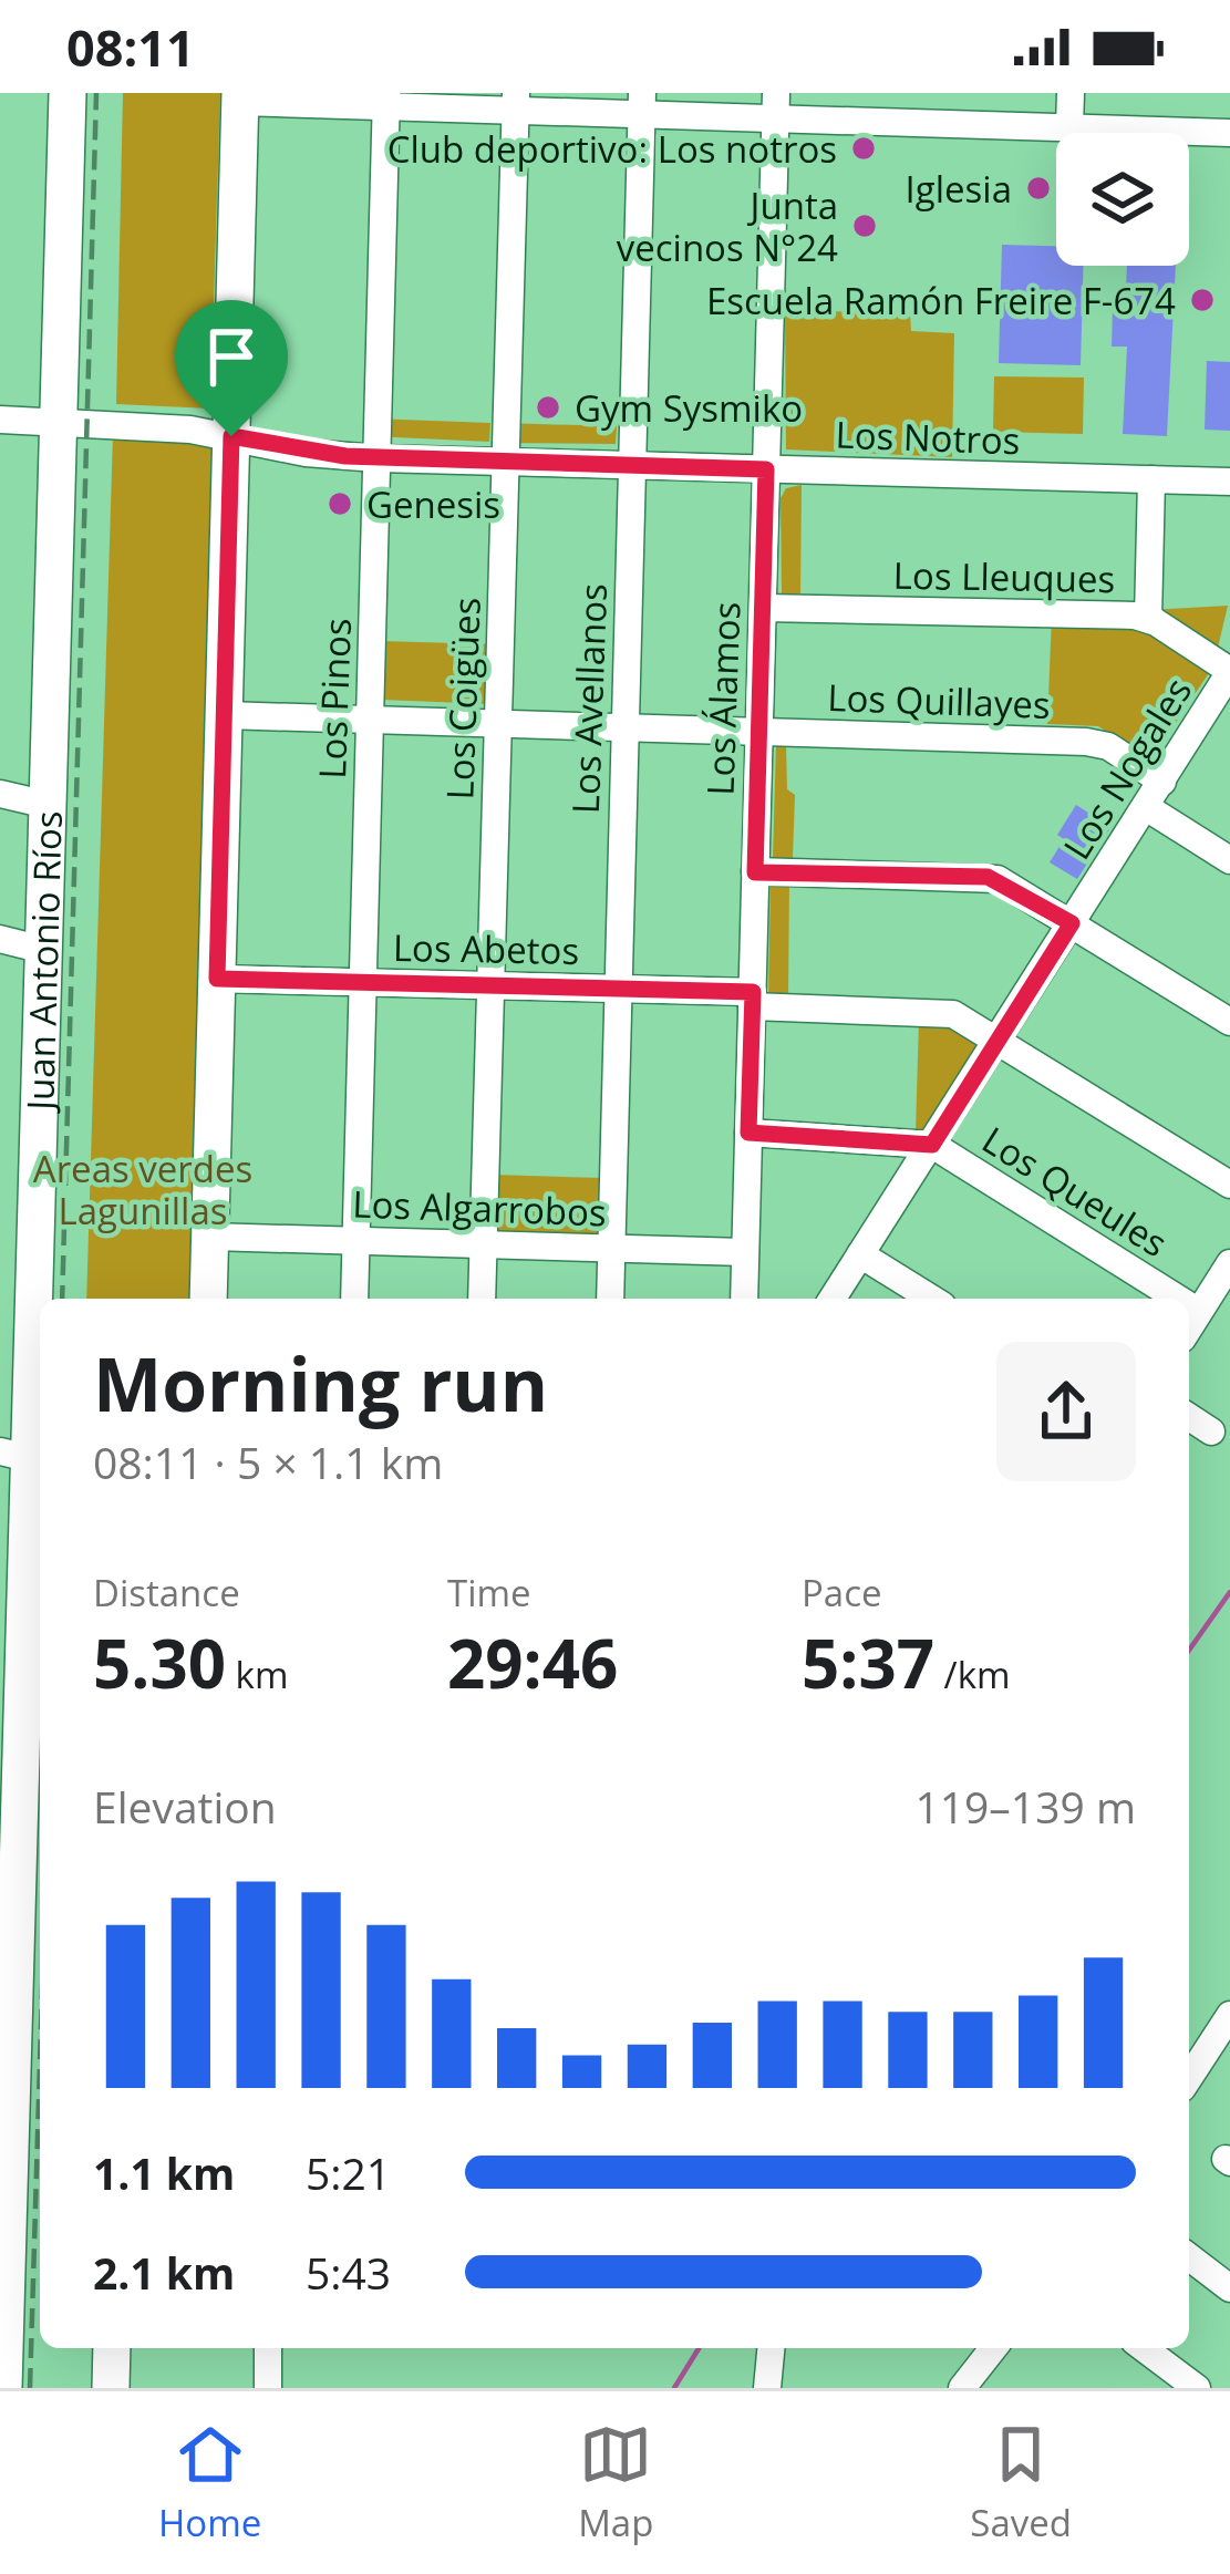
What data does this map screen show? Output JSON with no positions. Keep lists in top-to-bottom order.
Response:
{
  "streets": {
    "main road": ["Juan Antonio Ríos"],
    "street": [
      "Los Notros",
      "Los Lleuques",
      "Los Pinos",
      "Los Coigües",
      "Los Avellanos",
      "Los Álamos",
      "Los Quillayes",
      "Los Nogales",
      "Los Abetos",
      "Los Queules",
      "Los Algarrobos"
    ]
  },
  "crossings": [
    ["Los Notros", "Los Pinos"],
    ["Los Notros", "Los Coigües"],
    ["Los Notros", "Los Avellanos"],
    ["Los Notros", "Los Álamos"],
    ["Los Notros", "Juan Antonio Ríos"],
    ["Los Lleuques", "Los Álamos"],
    ["Los Lleuques", "Los Nogales"],
    ["Los Pinos", "Los Quillayes"],
    ["Los Pinos", "Los Abetos"],
    ["Los Pinos", "Los Algarrobos"],
    ["Los Coigües", "Los Quillayes"],
    ["Los Coigües", "Los Abetos"],
    ["Los Coigües", "Los Algarrobos"],
    ["Los Avellanos", "Los Quillayes"],
    ["Los Avellanos", "Los Abetos"],
    ["Los Avellanos", "Los Algarrobos"],
    ["Los Álamos", "Los Quillayes"],
    ["Los Álamos", "Los Abetos"],
    ["Los Álamos", "Los Queules"],
    ["Los Álamos", "Los Algarrobos"],
    ["Los Quillayes", "Los Nogales"],
    ["Los Nogales", "Los Abetos"],
    ["Los Nogales", "Los Queules"]
  ],
  "parks": ["Areas verdes Lagunillas"],
  "places": [
    "Club deportivo: Los notros",
    "Iglesia",
    "Junta vecinos N°24",
    "Escuela Ramón Freire F-674",
    "Gym Sysmiko",
    "Genesis"
  ],
  "page": {
    "status": "08:11",
    "heading": ["Morning run", "08:11 · 5 × 1.1 km"],
    "stats": [
      ["Distance", "5.30 km"],
      ["Time", "29:46"],
      ["Pace", "5:37 /km"]
    ],
    "chart": ["Elevation", "119–139 m"],
    "list": [
      {
        "name": "1.1 km",
        "note": "5:21"
      },
      {
        "name": "2.1 km",
        "note": "5:43"
      }
    ],
    "tabs": ["Home", "Map", "Saved"]
  }
}
